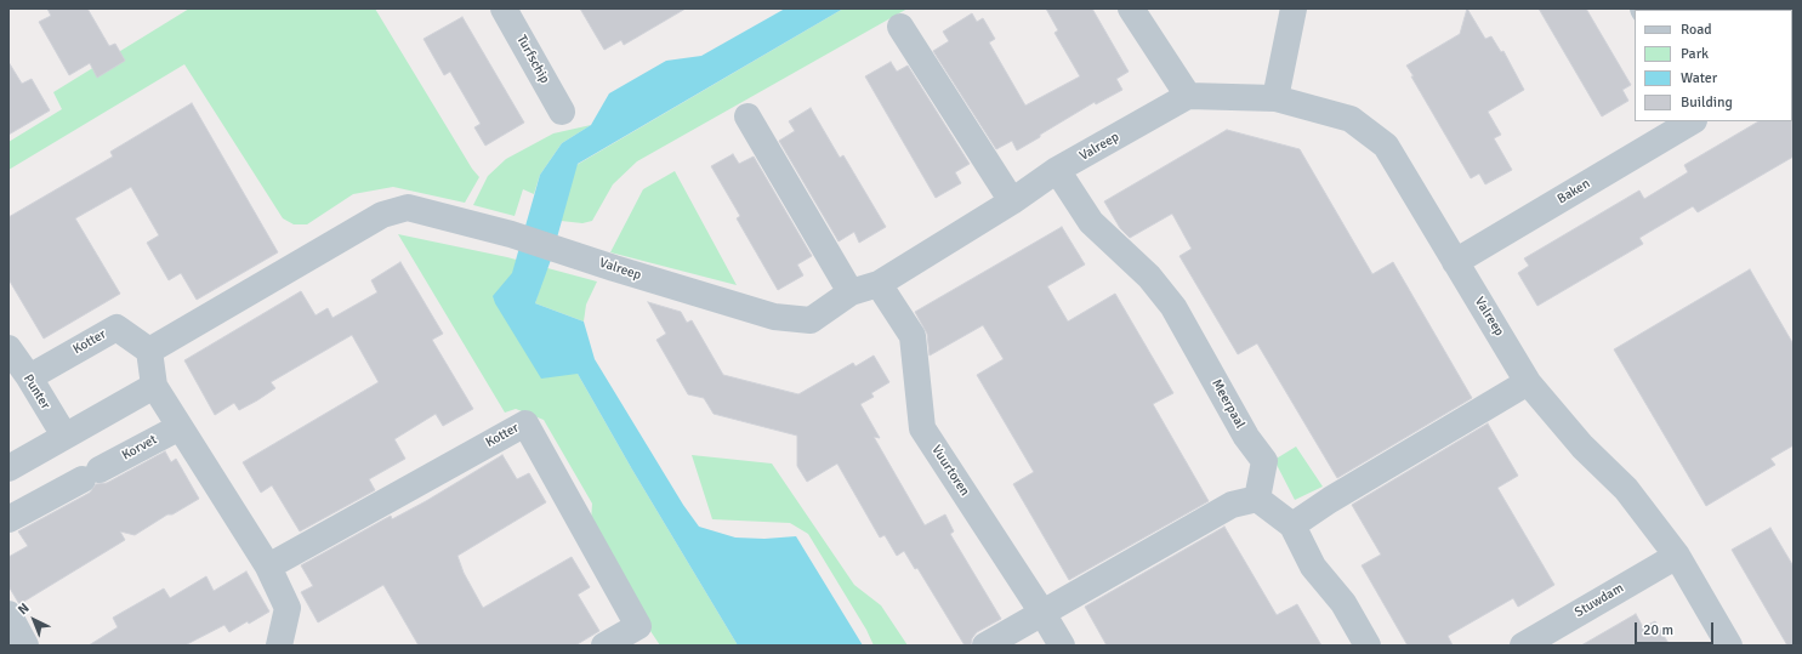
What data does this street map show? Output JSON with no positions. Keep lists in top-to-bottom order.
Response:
{
  "streets": {
    "street": [
      "Turfschip",
      "Valreep",
      "Baken",
      "Kotter",
      "Punter",
      "Meerpaal",
      "Korvet",
      "Vuurtoren",
      "Stuwdam"
    ]
  },
  "crossings": [
    ["Valreep", "Baken"],
    ["Valreep", "Kotter"],
    ["Valreep", "Meerpaal"],
    ["Valreep", "Vuurtoren"],
    ["Valreep", "Stuwdam"],
    ["Kotter", "Punter"]
  ],
  "legend": [
    "Road",
    "Park",
    "Water",
    "Building"
  ],
  "scale_bar": "20 m",
  "north": "top left"
}
